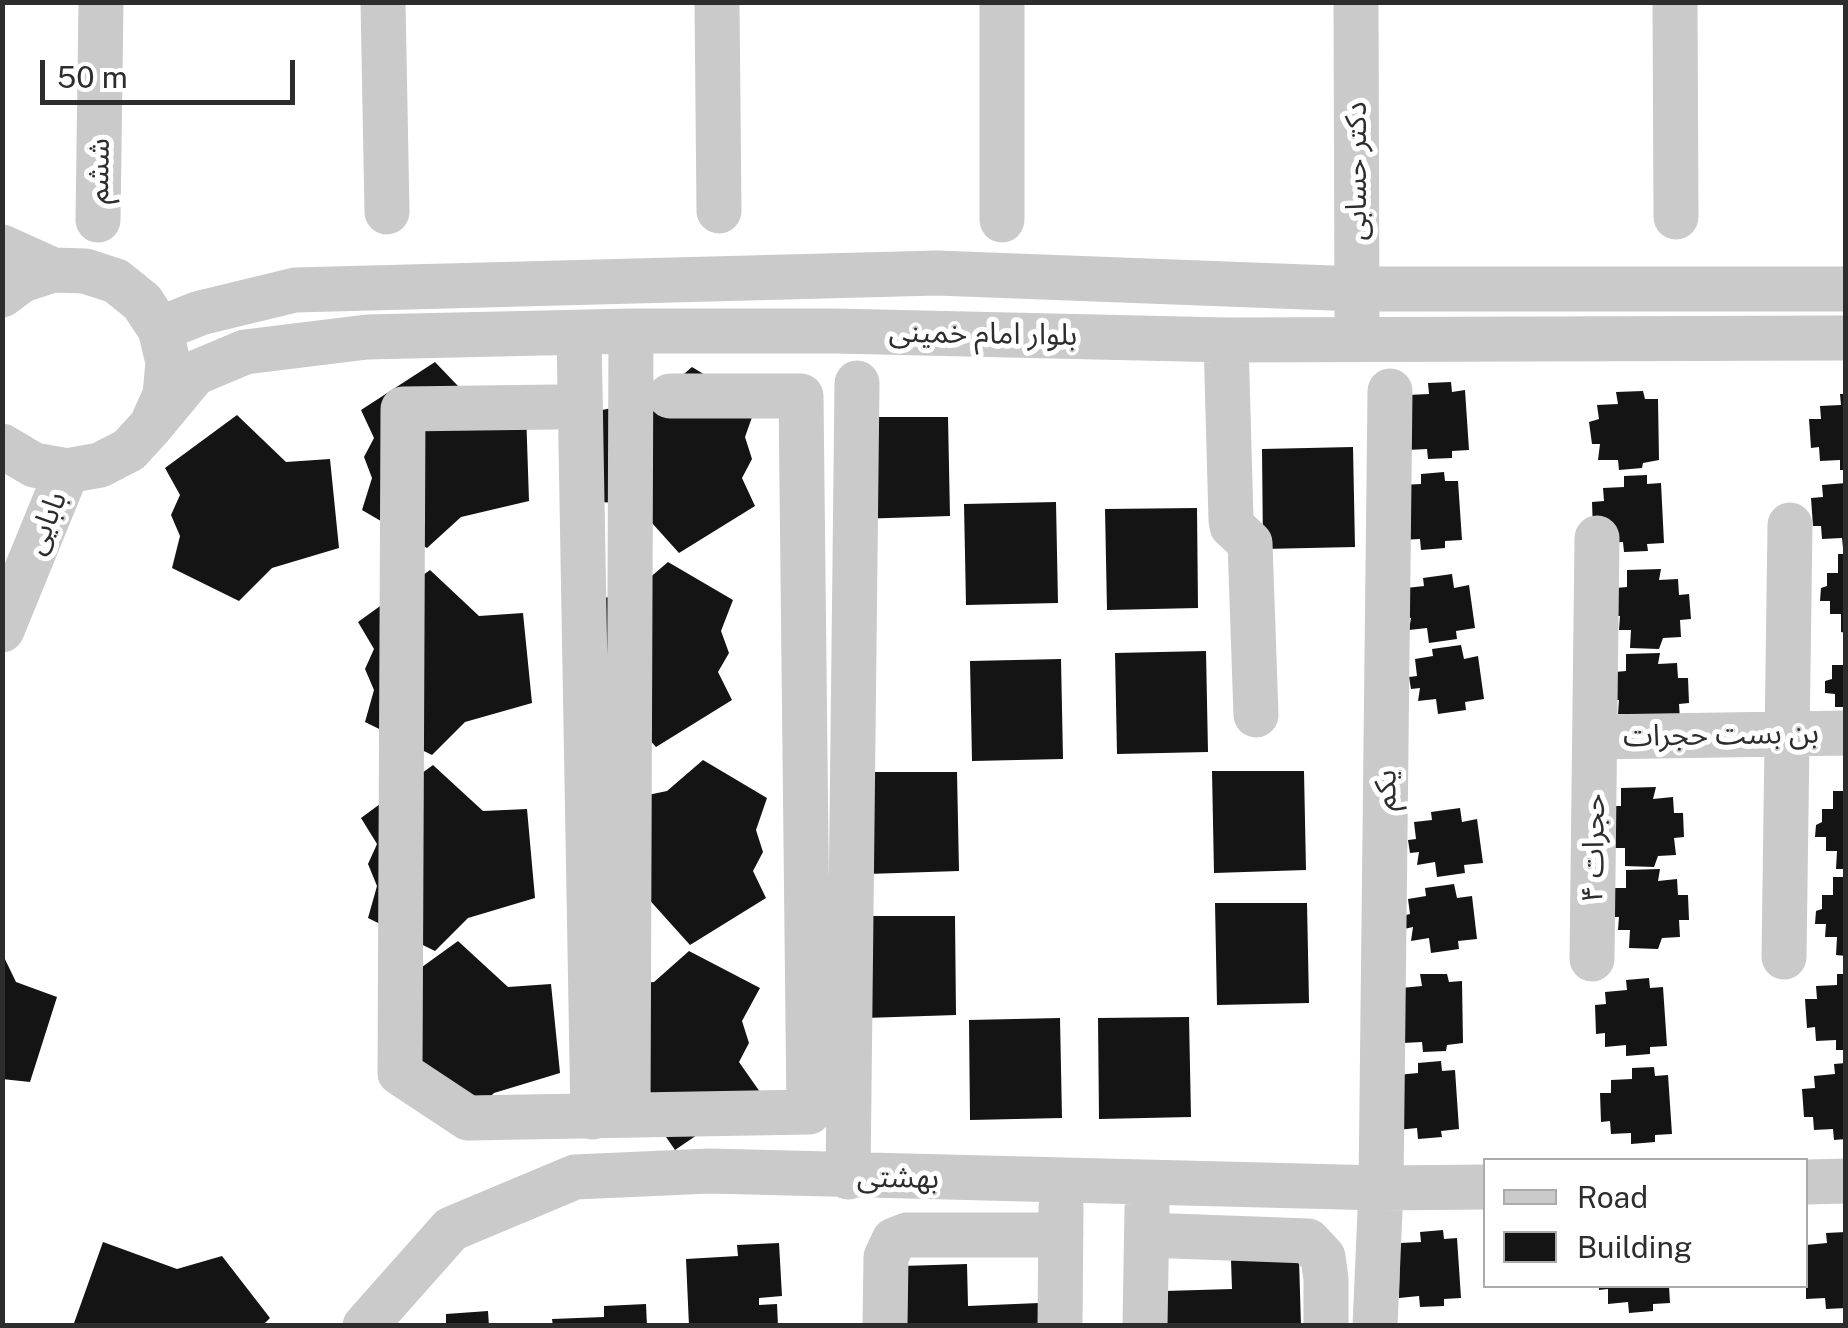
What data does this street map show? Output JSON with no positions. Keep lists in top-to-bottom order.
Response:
{
  "streets": {
    "street": [
      "ششم",
      "دکتر حسابی",
      "بلوار امام خمینی",
      "بابایی",
      "بن بست حجرات",
      "یکم",
      "حجرات ۴",
      "بهشتی"
    ]
  },
  "crossings": [
    ["دکتر حسابی", "بلوار امام خمینی"],
    ["بلوار امام خمینی", "بابایی"],
    ["بن بست حجرات", "حجرات ۴"],
    ["یکم", "بهشتی"]
  ],
  "legend": ["Road", "Building"],
  "scale_bar": "50 m"
}
